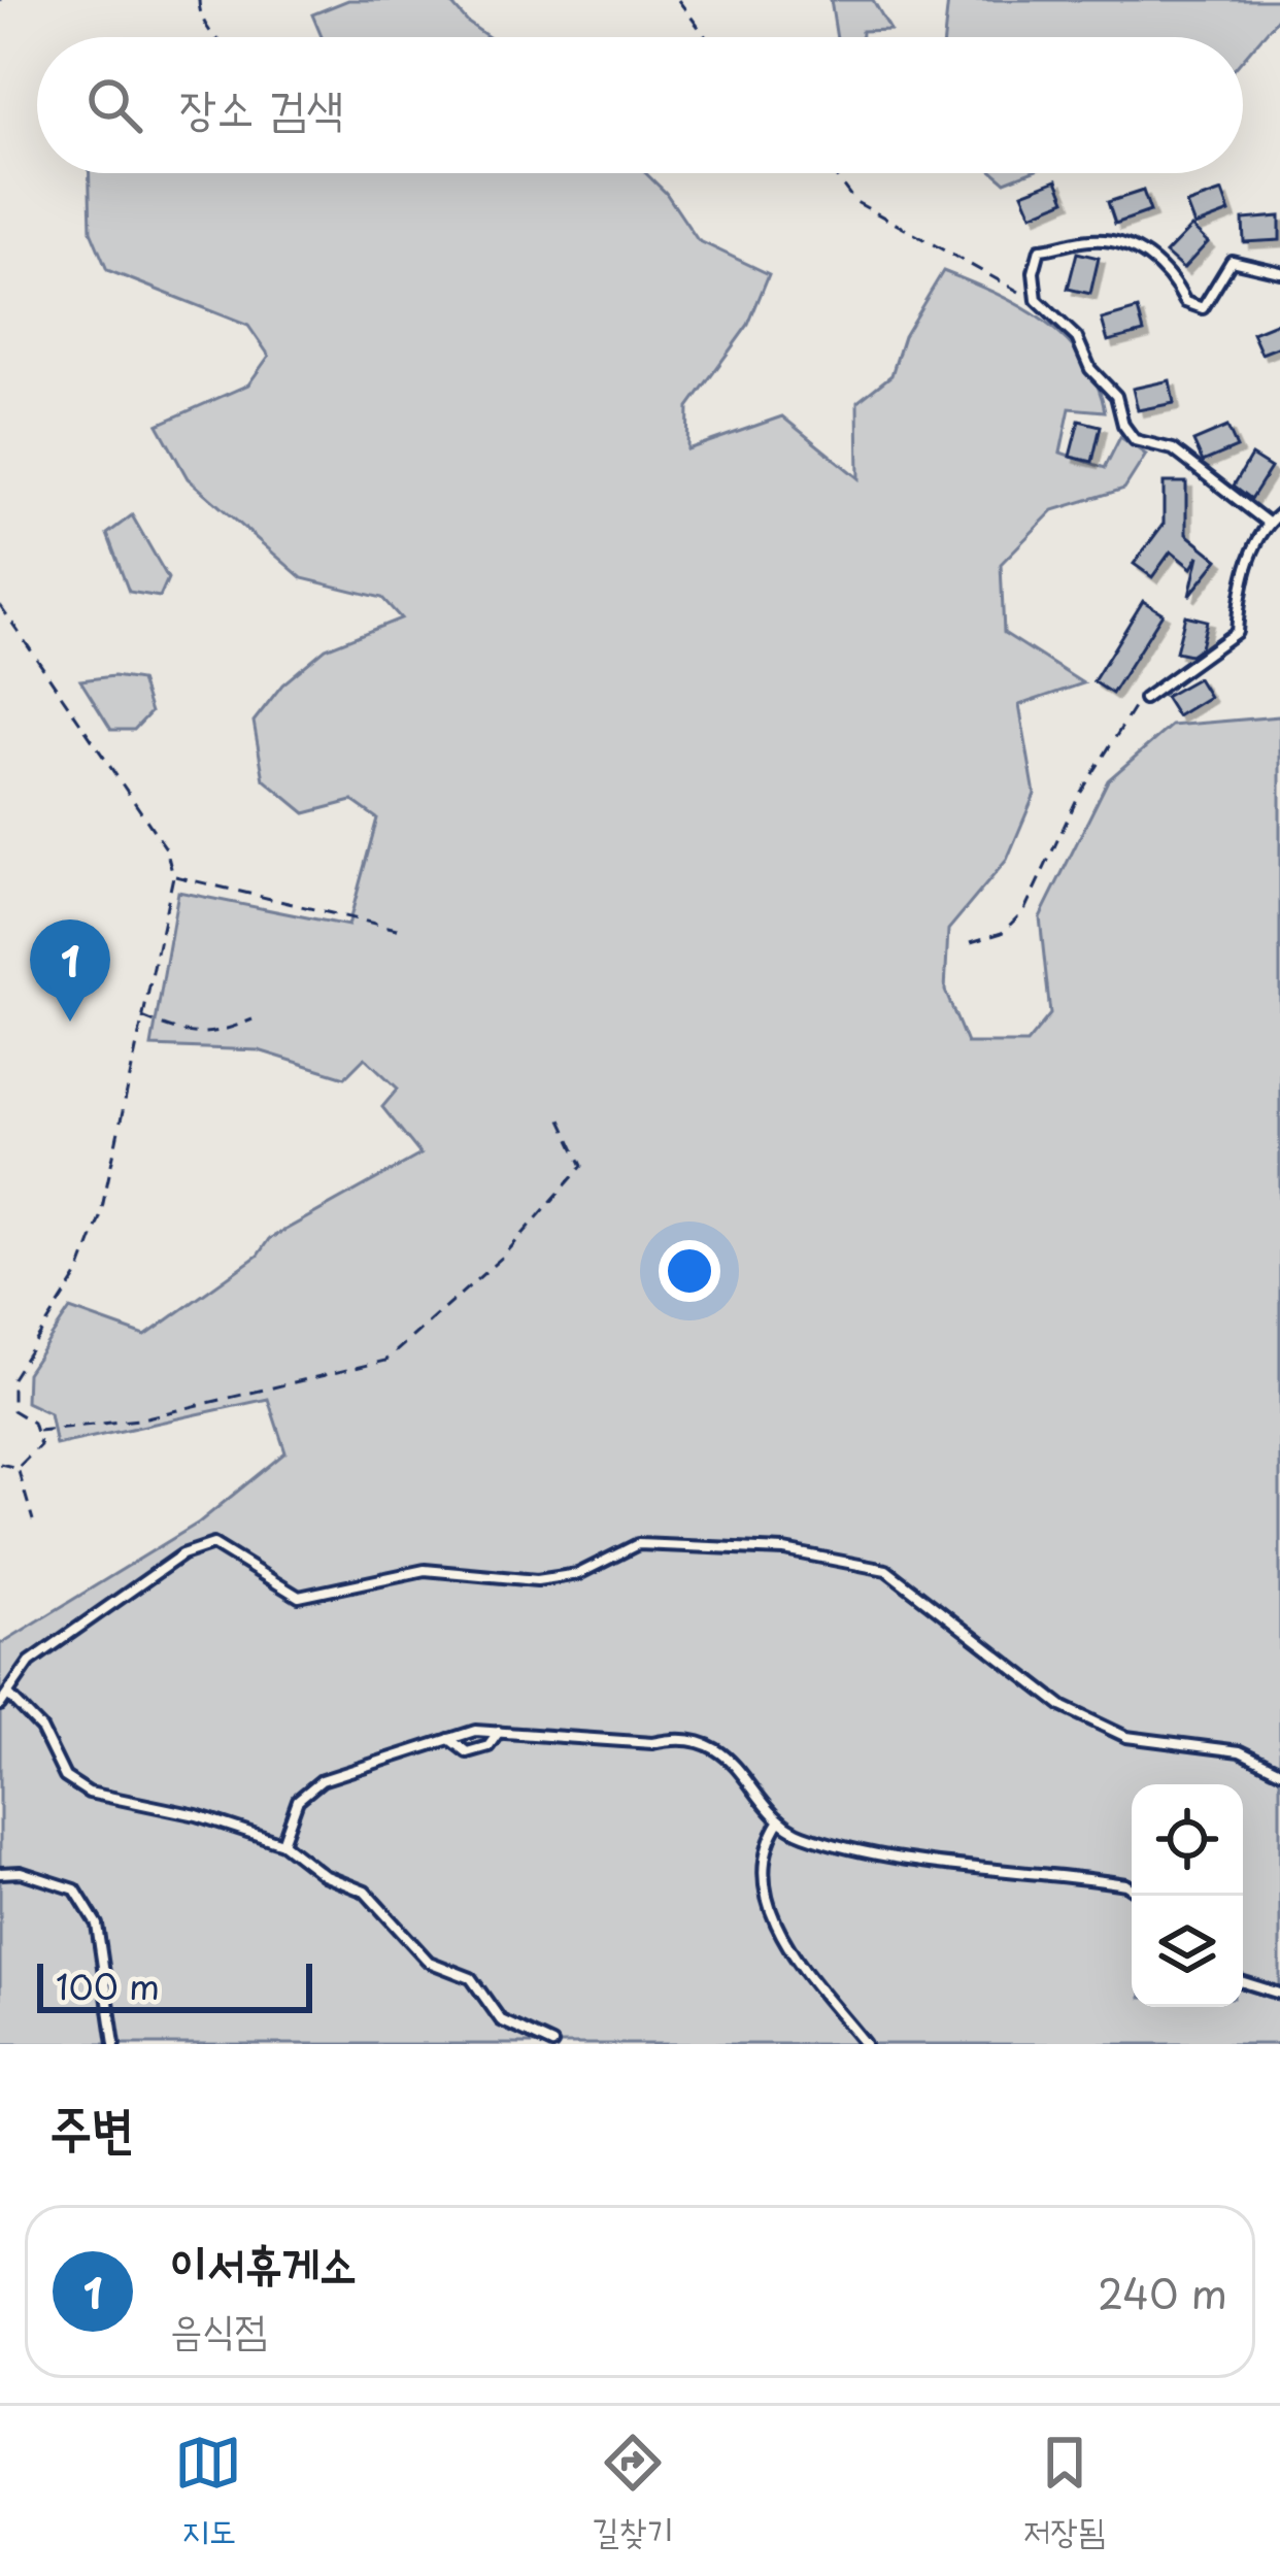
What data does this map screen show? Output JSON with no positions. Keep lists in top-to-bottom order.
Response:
{
  "scale_bar": "100 m",
  "page": {
    "search": "장소 검색",
    "pins": "1",
    "scale": "100 m",
    "heading": "주변",
    "list": [
      {
        "mark": "1",
        "name": "이서휴게소",
        "note": "음식점",
        "value": "240 m"
      }
    ],
    "nav": ["지도", "길찾기", "저장됨"]
  }
}
